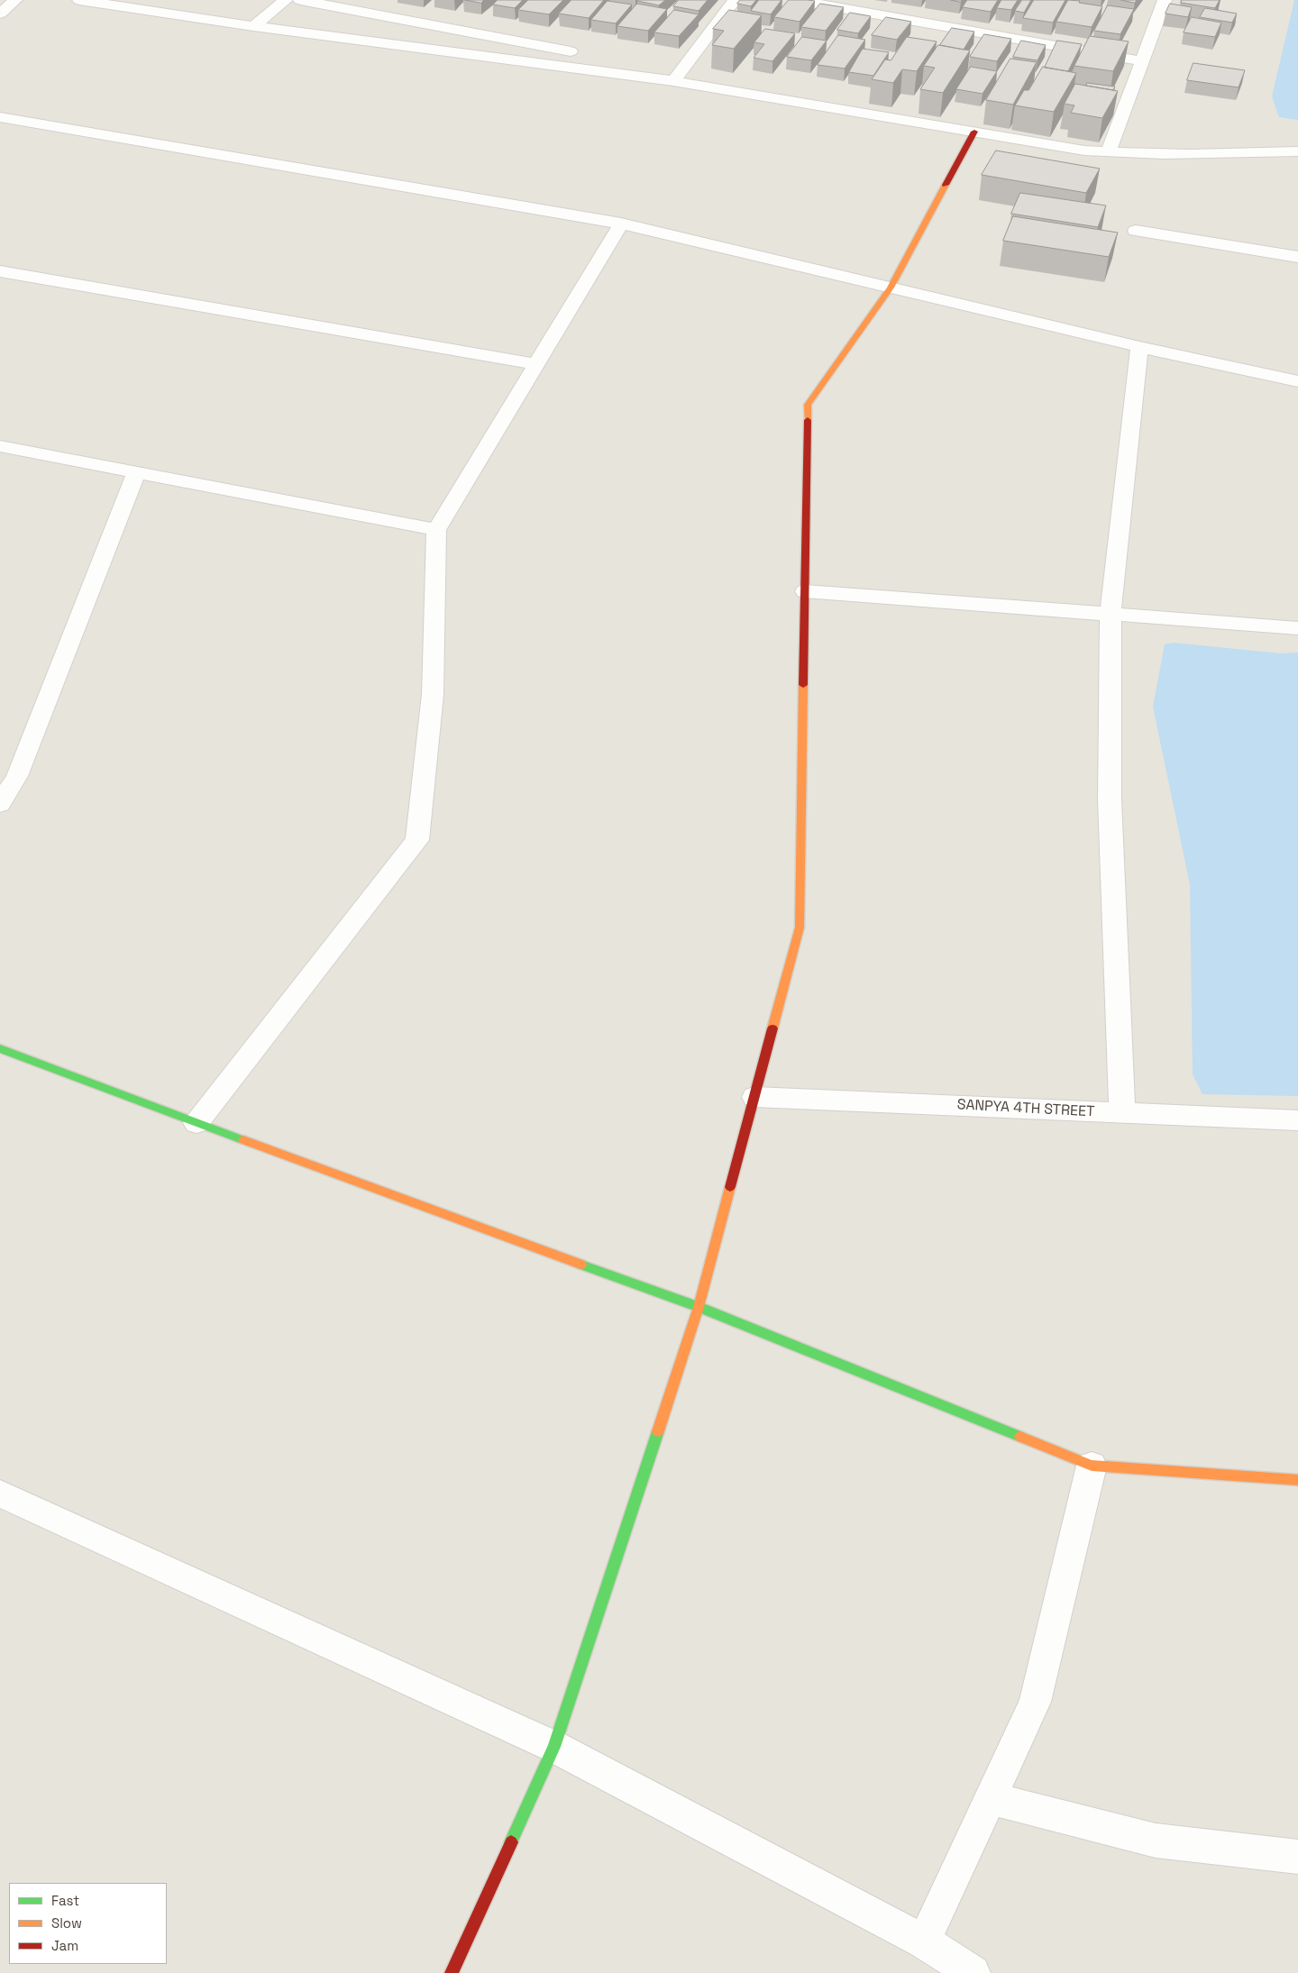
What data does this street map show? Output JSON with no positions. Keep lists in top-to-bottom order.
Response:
{
  "streets": {
    "street": ["SANPYA 4TH STREET"]
  },
  "legend": ["Fast", "Slow", "Jam"]
}
